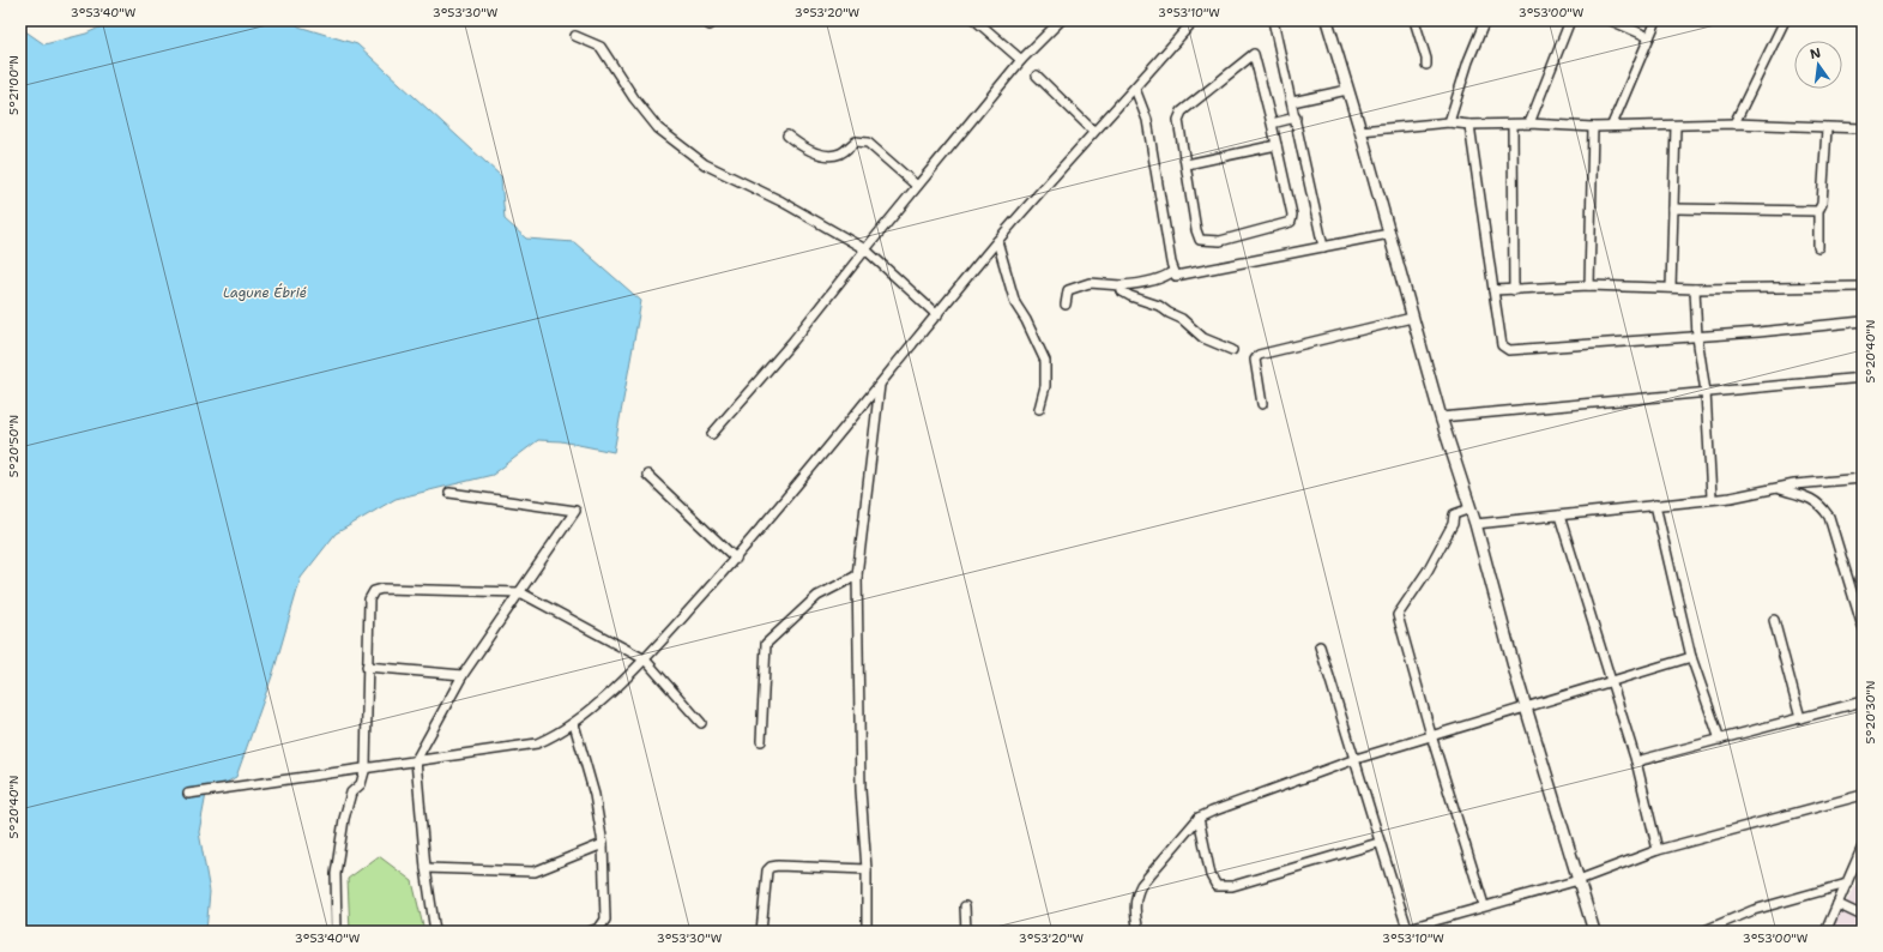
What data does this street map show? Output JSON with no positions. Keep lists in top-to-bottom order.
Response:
{
  "water": ["Lagune Ébrié"],
  "north": "top",
  "coordinates": [
    "3°53'40\"W",
    "3°53'30\"W",
    "3°53'20\"W",
    "3°53'10\"W",
    "3°53'00\"W",
    "5°21'00\"N",
    "5°20'40\"N",
    "5°20'50\"N",
    "5°20'30\"N"
  ]
}
